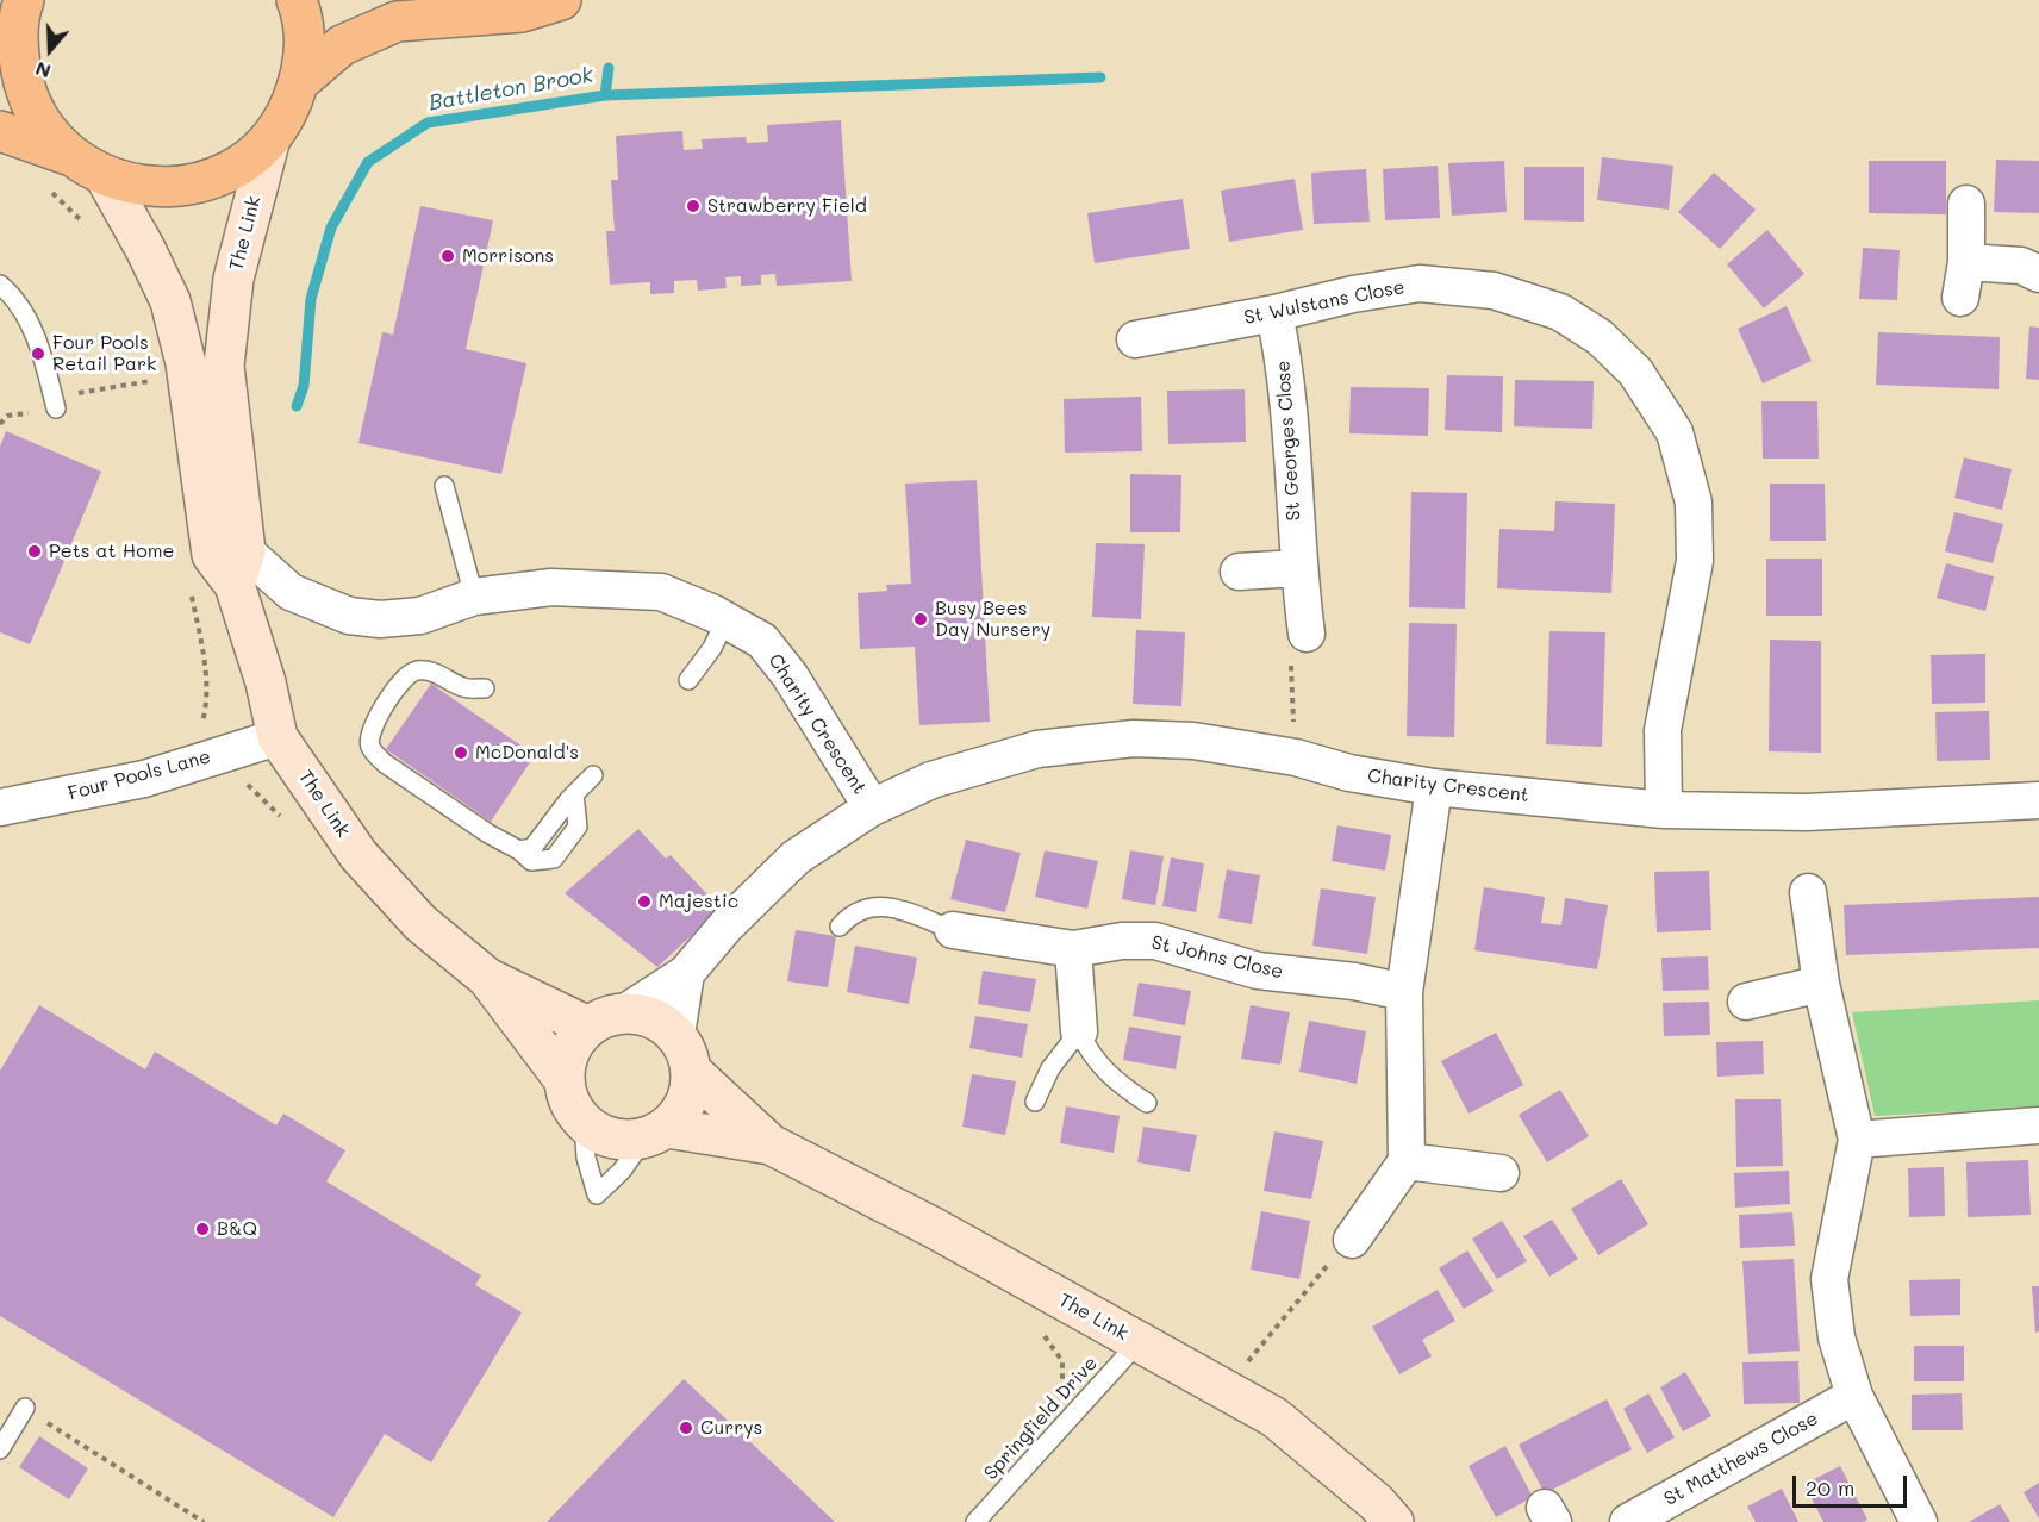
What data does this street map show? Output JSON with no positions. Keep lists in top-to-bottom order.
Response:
{
  "streets": {
    "street": [
      "The Link",
      "St Wulstans Close",
      "St Georges Close",
      "Charity Crescent",
      "Four Pools Lane",
      "St Johns Close",
      "St Matthews Close"
    ],
    "lane": ["Springfield Drive"]
  },
  "crossings": [
    ["The Link", "Charity Crescent"],
    ["The Link", "Four Pools Lane"],
    ["The Link", "Springfield Drive"],
    ["St Wulstans Close", "St Georges Close"],
    ["St Wulstans Close", "Charity Crescent"]
  ],
  "water": ["Battleton Brook"],
  "places": [
    "Strawberry Field",
    "Morrisons",
    "Four Pools Retail Park",
    "Pets at Home",
    "Busy Bees Day Nursery",
    "McDonald's",
    "Majestic",
    "B&Q",
    "Currys"
  ],
  "scale_bar": "20 m",
  "north": "bottom"
}
